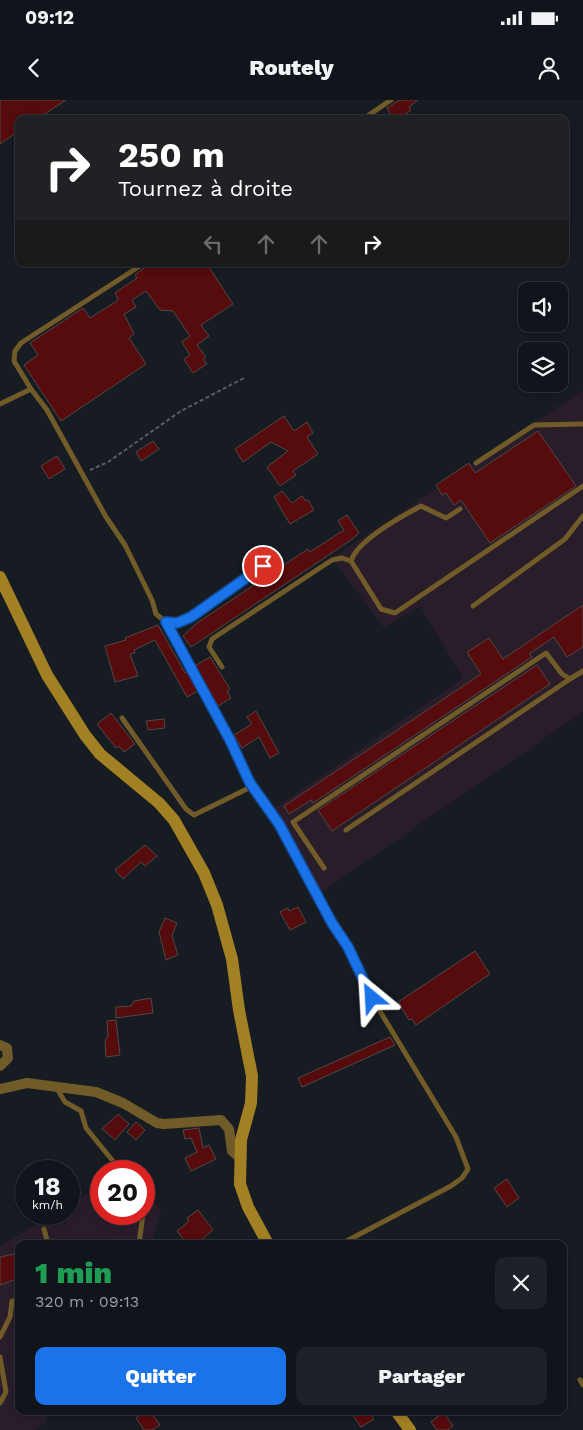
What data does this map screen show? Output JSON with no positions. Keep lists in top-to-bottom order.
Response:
{
  "page": {
    "status": "09:12",
    "header": "Routely",
    "turn": ["250 m", "Tournez à droite"],
    "speed": "18 km/h",
    "limit": "20",
    "heading": ["1 min", "320 m · 09:13"],
    "buttons": ["Quitter", "Partager"]
  }
}
